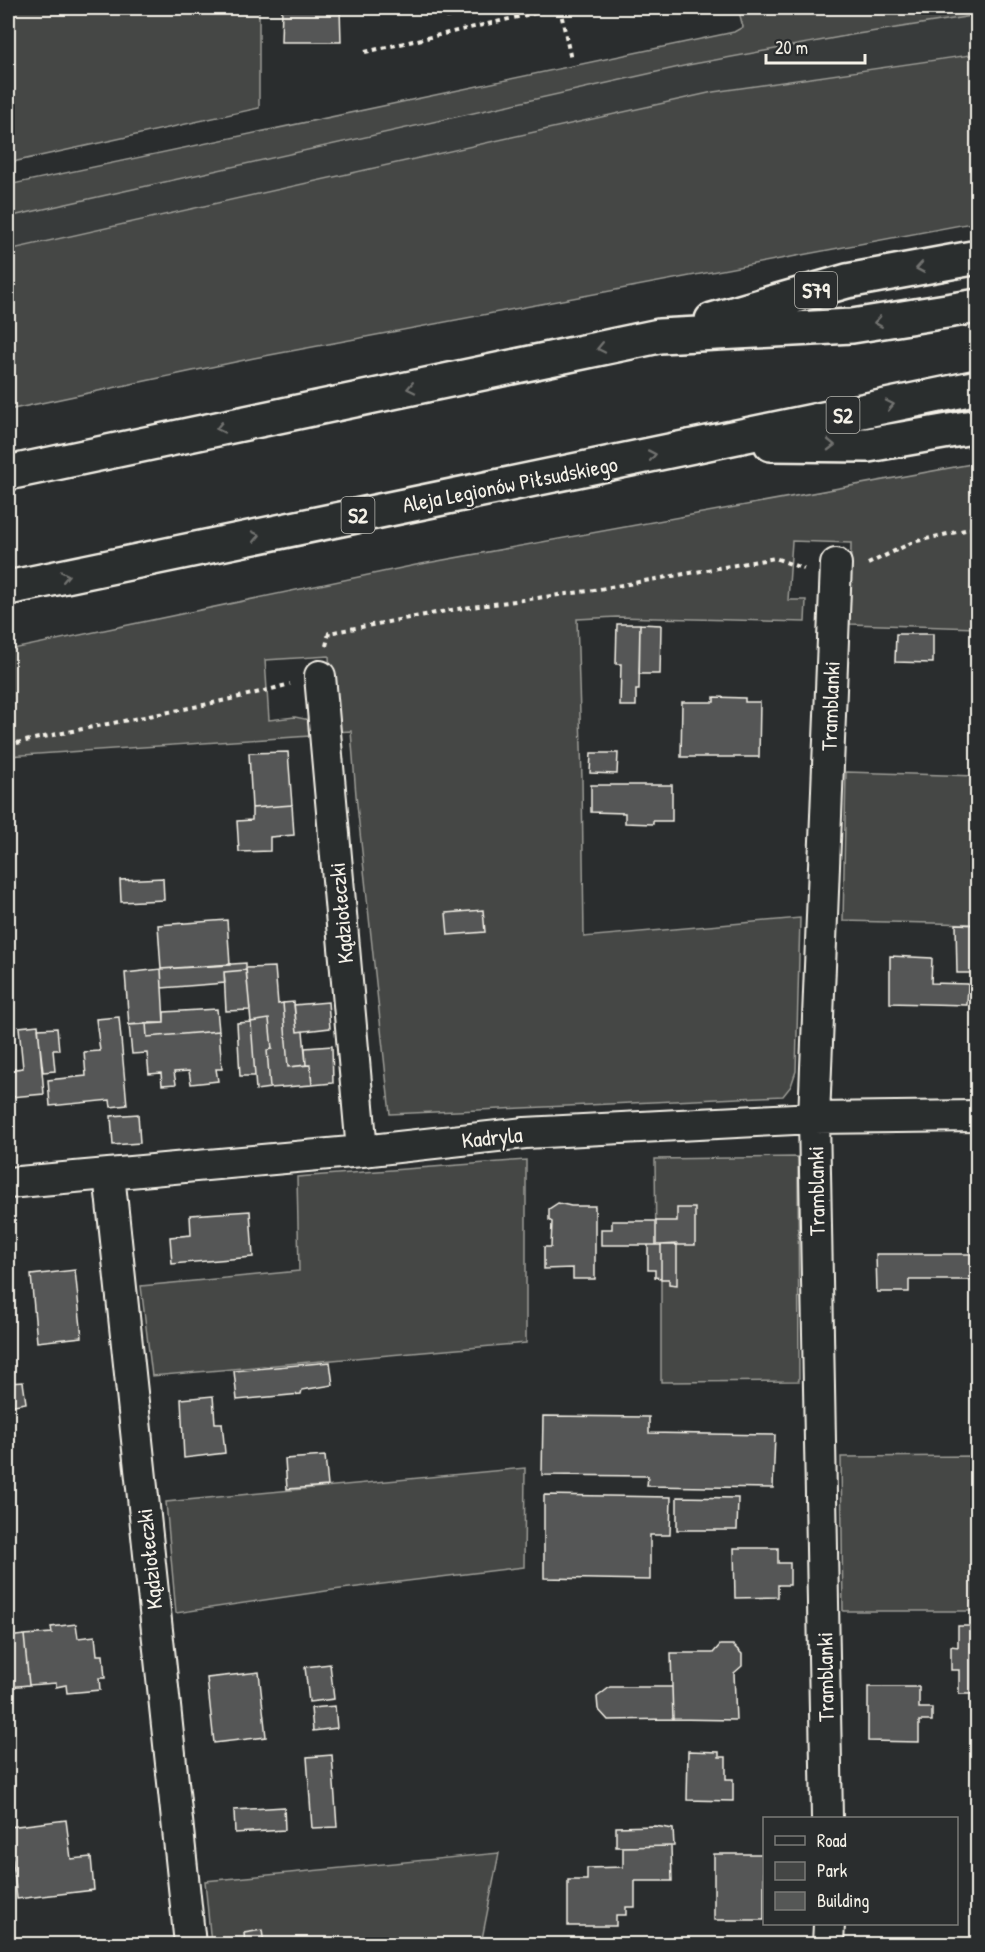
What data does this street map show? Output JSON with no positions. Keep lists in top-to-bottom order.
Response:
{
  "streets": {
    "highway": ["S79", "S2", "Aleja Legionów Piłsudskiego"],
    "street": ["Tramblanki", "Kądziołeczki", "Kadryla"]
  },
  "crossings": [
    ["Tramblanki", "Kadryla"],
    ["Kądziołeczki", "Kadryla"]
  ],
  "legend": ["Road", "Park", "Building"],
  "scale_bar": "20 m"
}
